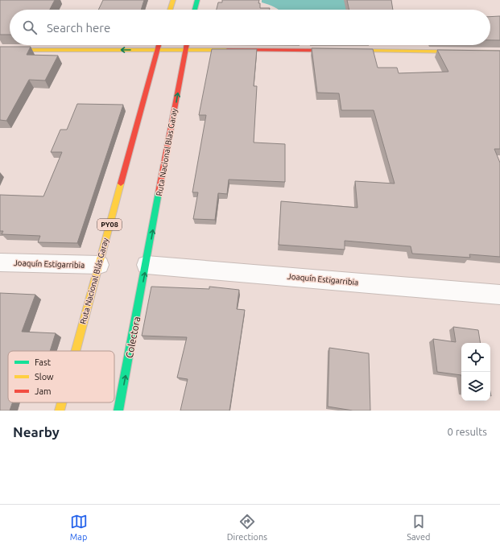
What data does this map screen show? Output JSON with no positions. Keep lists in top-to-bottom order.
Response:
{
  "streets": {
    "main road": [
      "Ruta Nacional Blas Garay",
      "PY08",
      "Ruta Nacional Blás Garay",
      "Colectora"
    ],
    "street": ["Joaquín Estigarribia"]
  },
  "crossings": [
    ["Ruta Nacional Blas Garay", "Joaquín Estigarribia"],
    ["Ruta Nacional Blas Garay", "Colectora"],
    ["Joaquín Estigarribia", "Ruta Nacional Blás Garay"],
    ["Joaquín Estigarribia", "Colectora"]
  ],
  "one_way": ["Ruta Nacional Blas Garay", "Colectora"],
  "legend": ["Fast", "Slow", "Jam"],
  "page": {
    "search": "Search here",
    "heading": ["Nearby", "0 results"],
    "nav": ["Map", "Directions", "Saved"]
  }
}
